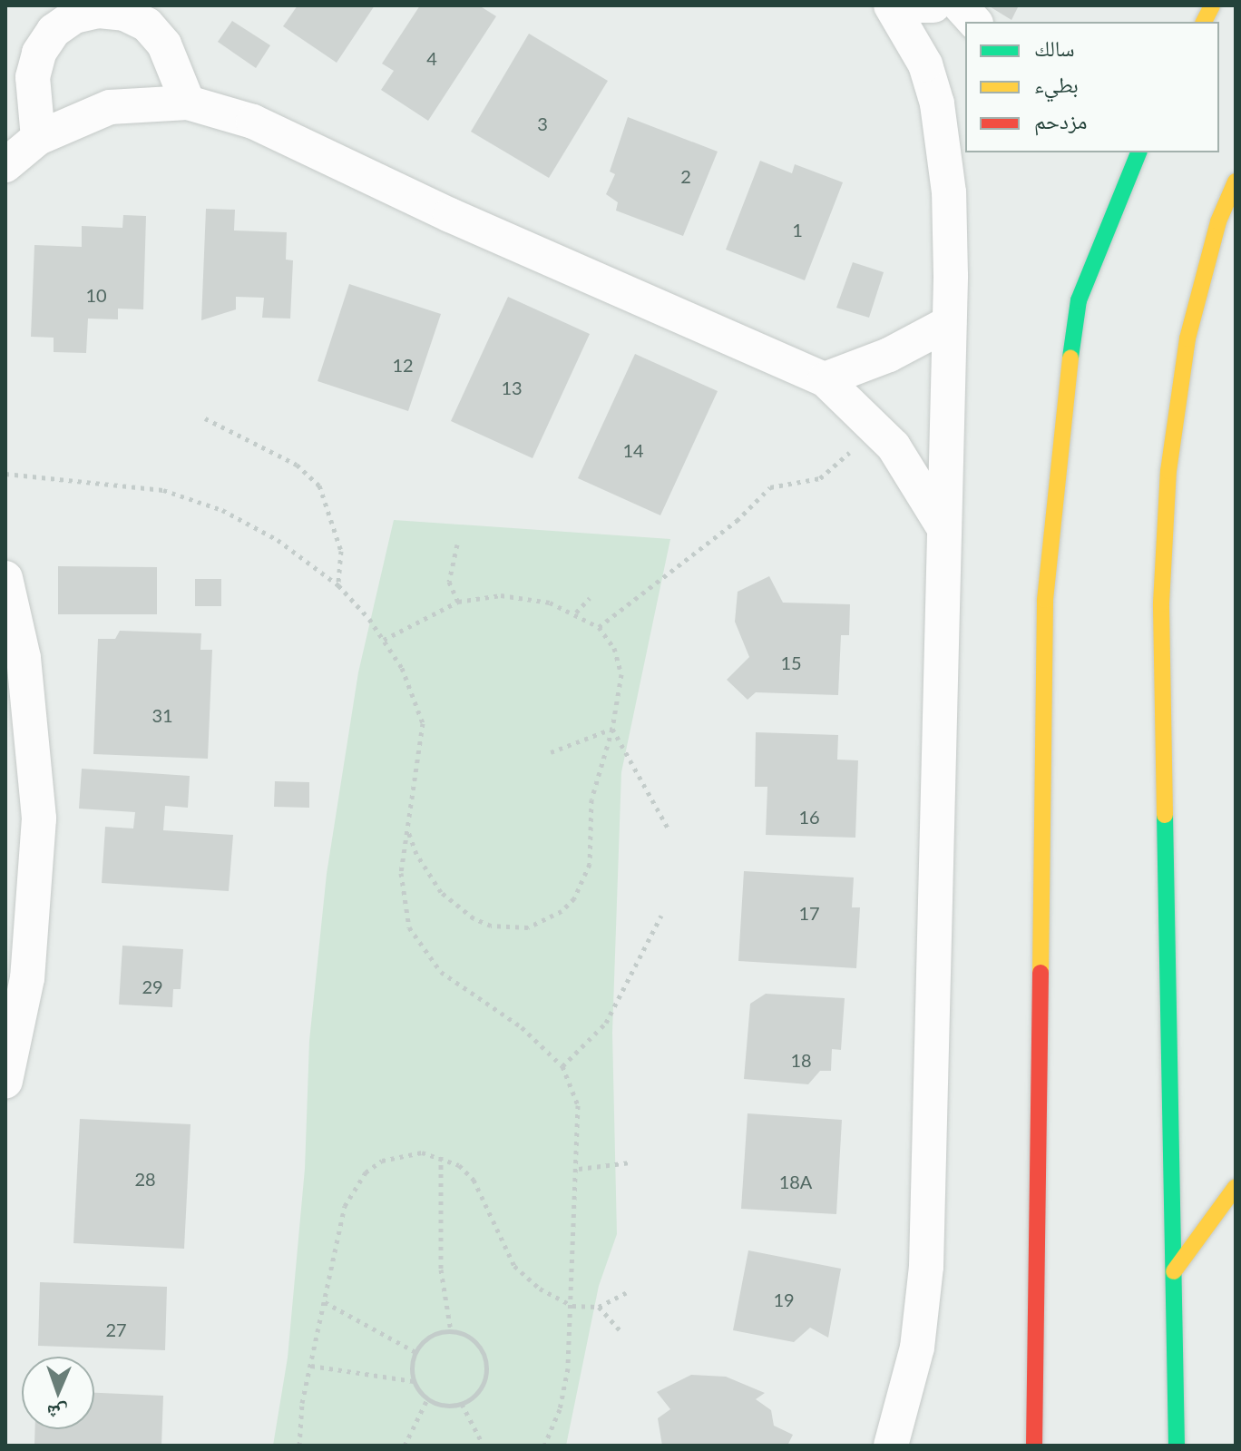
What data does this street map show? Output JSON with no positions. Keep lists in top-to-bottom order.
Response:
{
  "house_numbers": [
    "4",
    "3",
    "2",
    "1",
    "10",
    "12",
    "13",
    "14",
    "15",
    "31",
    "16",
    "17",
    "29",
    "18",
    "28",
    "18A",
    "19",
    "27"
  ],
  "legend": ["سالك", "بطيء", "مزدحم"],
  "north": "bottom"
}
